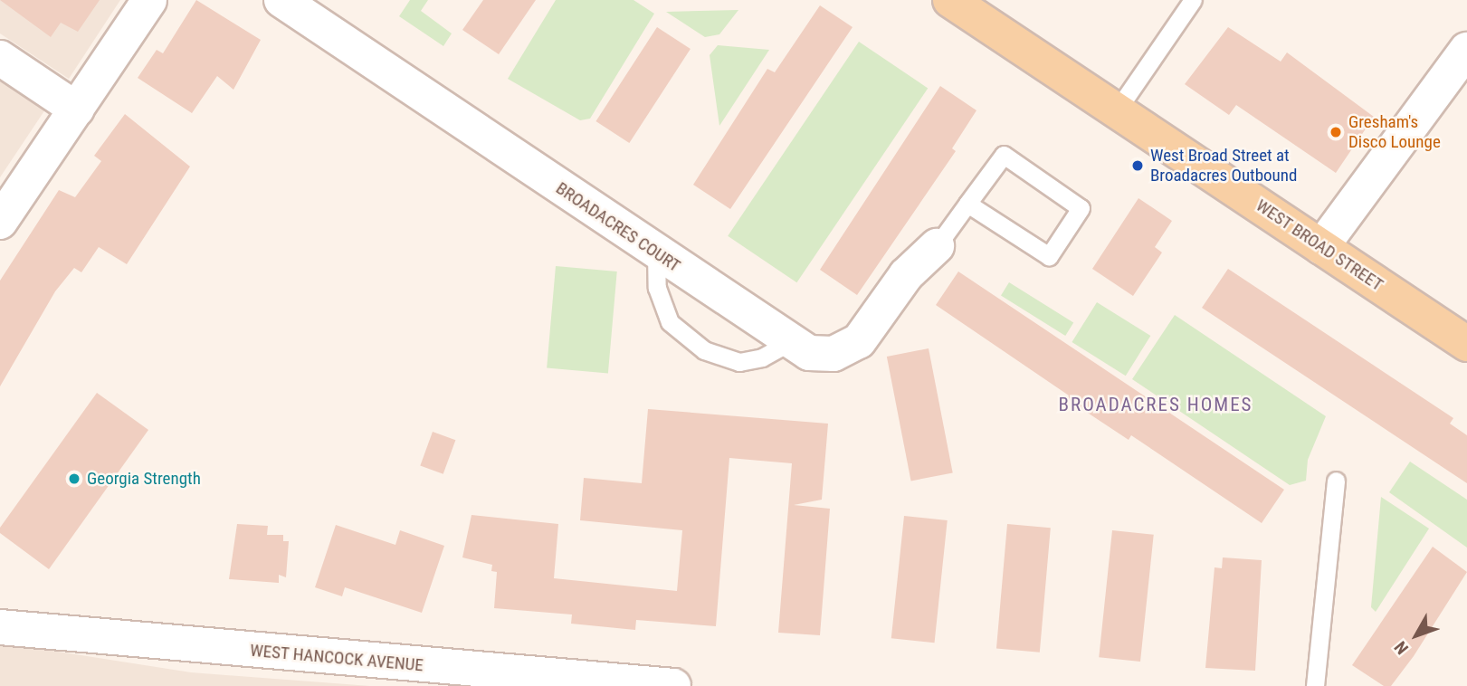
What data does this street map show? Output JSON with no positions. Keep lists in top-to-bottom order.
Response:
{
  "streets": {
    "main road": ["WEST BROAD STREET"],
    "street": ["BROADACRES COURT", "WEST HANCOCK AVENUE"]
  },
  "districts": ["BROADACRES HOMES"],
  "places": ["Gresham's Disco Lounge", "West Broad Street at Broadacres Outbound", "Georgia Strength"],
  "north": "bottom left"
}
